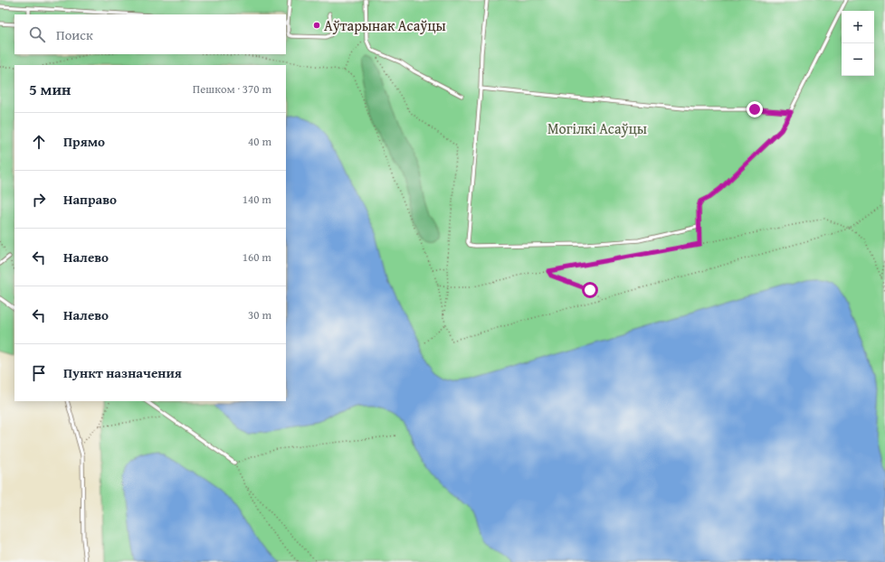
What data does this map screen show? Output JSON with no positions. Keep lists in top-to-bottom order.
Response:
{
  "parks": ["Могілкі Асаўцы"],
  "places": ["Аўтарынак Асаўцы"],
  "page": {
    "map_buttons": ["+", "−"],
    "search": "Поиск",
    "heading": ["5 мин", "Пешком · 370 m"],
    "list": [
      ["Прямо", "40 m"],
      ["Направо", "140 m"],
      ["Налево", "160 m"],
      ["Налево", "30 m"],
      "Пункт назначения"
    ]
  }
}
